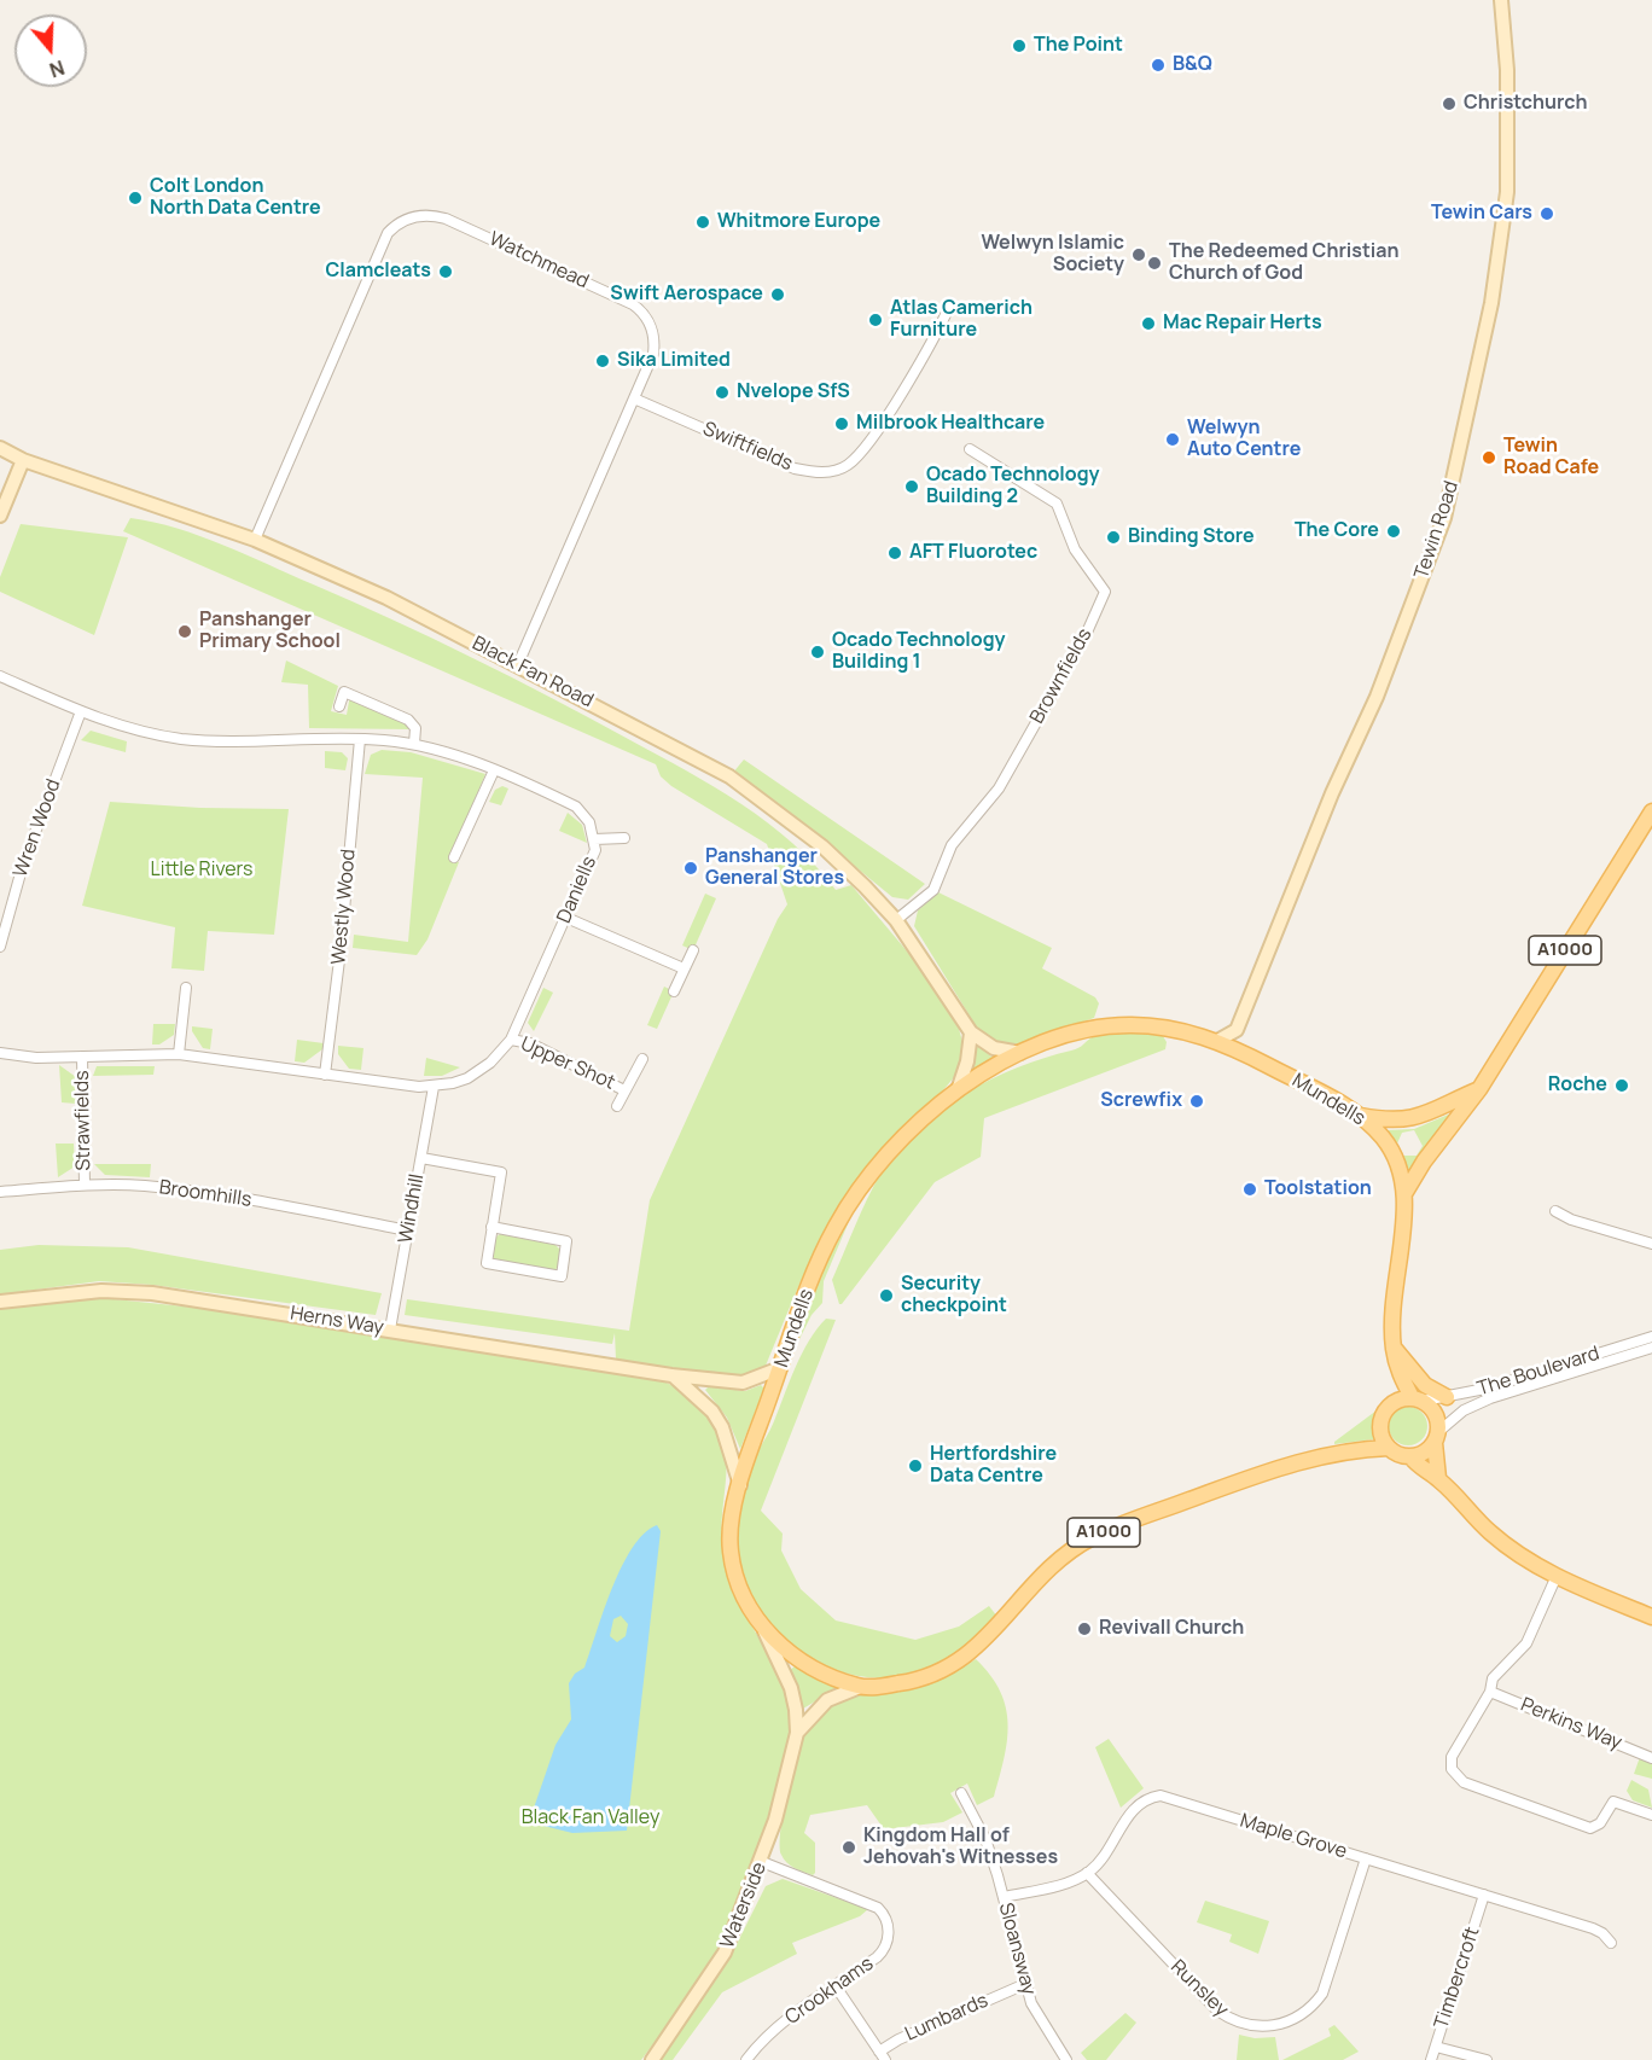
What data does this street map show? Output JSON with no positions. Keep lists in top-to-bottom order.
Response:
{
  "streets": {
    "main road": ["A1000", "Mundells"],
    "street": [
      "Watchmead",
      "Swiftfields",
      "Tewin Road",
      "Black Fan Road",
      "Brownfields",
      "Wren Wood",
      "Daniells",
      "Westly Wood",
      "Upper Shot",
      "Strawfields",
      "Broomhills",
      "Windhill",
      "Herns Way",
      "The Boulevard",
      "Perkins Way",
      "Maple Grove",
      "Waterside",
      "Sloansway",
      "Timbercroft",
      "Runsley",
      "Crookhams",
      "Lumbards"
    ]
  },
  "crossings": [
    ["Watchmead", "Swiftfields"],
    ["Watchmead", "Black Fan Road"],
    ["Black Fan Road", "Brownfields"],
    ["Black Fan Road", "Mundells"],
    ["Wren Wood", "Daniells"],
    ["Daniells", "Westly Wood"],
    ["Daniells", "Upper Shot"],
    ["Daniells", "Strawfields"],
    ["Daniells", "Windhill"],
    ["A1000", "Mundells"],
    ["A1000", "The Boulevard"],
    ["Mundells", "Herns Way"],
    ["Mundells", "The Boulevard"],
    ["Mundells", "Waterside"],
    ["Strawfields", "Broomhills"],
    ["Broomhills", "Windhill"],
    ["Windhill", "Herns Way"],
    ["Maple Grove", "Sloansway"],
    ["Maple Grove", "Timbercroft"],
    ["Maple Grove", "Runsley"],
    ["Waterside", "Crookhams"],
    ["Sloansway", "Lumbards"]
  ],
  "parks": ["Little Rivers", "Black Fan Valley"],
  "places": [
    "The Point",
    "B&Q",
    "Christchurch",
    "Colt London North Data Centre",
    "Tewin Cars",
    "Whitmore Europe",
    "Welwyn Islamic Society",
    "The Redeemed Christian Church of God",
    "Clamcleats",
    "Swift Aerospace",
    "Atlas Camerich Furniture",
    "Mac Repair Herts",
    "Sika Limited",
    "Nvelope SfS",
    "Milbrook Healthcare",
    "Welwyn Auto Centre",
    "Tewin Road Cafe",
    "Ocado Technology Building 2",
    "The Core",
    "Binding Store",
    "AFT Fluorotec",
    "Panshanger Primary School",
    "Ocado Technology Building 1",
    "Panshanger General Stores",
    "Roche",
    "Screwfix",
    "Toolstation",
    "Security checkpoint",
    "Hertfordshire Data Centre",
    "Revivall Church",
    "Kingdom Hall of Jehovah's Witnesses"
  ],
  "north": "bottom"
}
